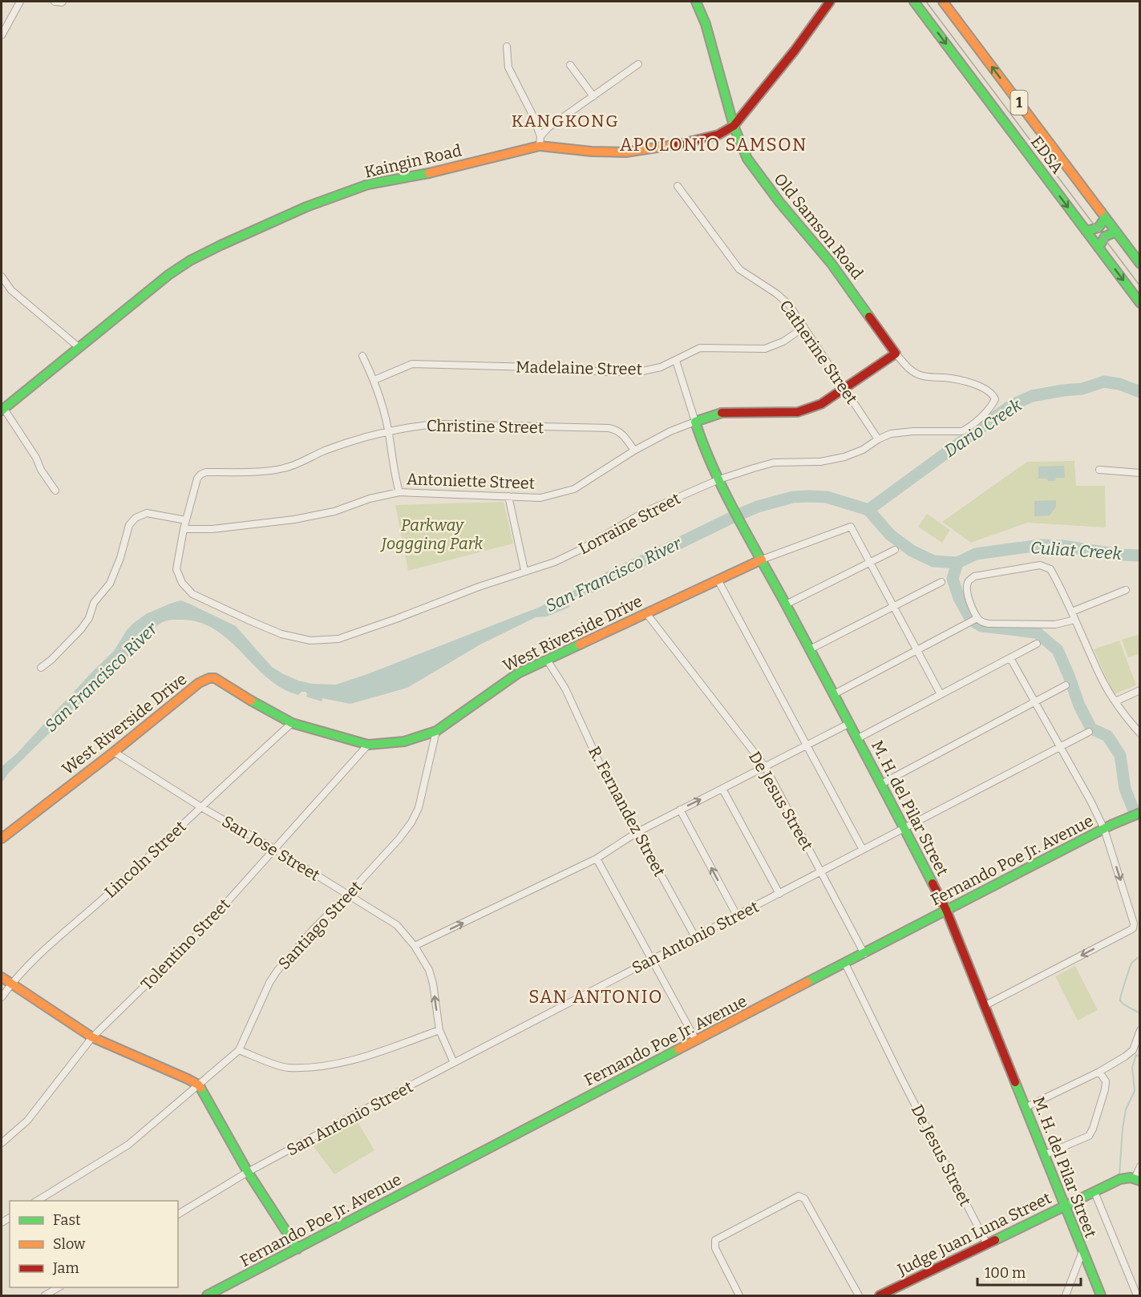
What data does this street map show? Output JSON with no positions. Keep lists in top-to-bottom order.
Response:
{
  "streets": {
    "main road": [
      "1",
      "EDSA",
      "Kaingin Road",
      "Old Samson Road",
      "Antoniette Street",
      "West Riverside Drive",
      "M. H. del Pilar Street",
      "Fernando Poe Jr. Avenue",
      "Judge Juan Luna Street"
    ],
    "street": [
      "Catherine Street",
      "Madelaine Street",
      "Christine Street",
      "Lorraine Street",
      "De Jesus Street",
      "R. Fernandez Street",
      "San Jose Street",
      "Lincoln Street",
      "Santiago Street",
      "San Antonio Street",
      "Tolentino Street"
    ]
  },
  "crossings": [
    ["Kaingin Road", "Old Samson Road"],
    ["Old Samson Road", "Antoniette Street"],
    ["Old Samson Road", "Lorraine Street"],
    ["Catherine Street", "Madelaine Street"],
    ["Catherine Street", "Antoniette Street"],
    ["Catherine Street", "Lorraine Street"],
    ["Christine Street", "Antoniette Street"],
    ["Antoniette Street", "Lorraine Street"],
    ["Antoniette Street", "M. H. del Pilar Street"],
    ["Lorraine Street", "M. H. del Pilar Street"],
    ["West Riverside Drive", "De Jesus Street"],
    ["West Riverside Drive", "M. H. del Pilar Street"],
    ["West Riverside Drive", "R. Fernandez Street"],
    ["West Riverside Drive", "San Jose Street"],
    ["West Riverside Drive", "Lincoln Street"],
    ["West Riverside Drive", "Santiago Street"],
    ["West Riverside Drive", "Tolentino Street"],
    ["De Jesus Street", "Fernando Poe Jr. Avenue"],
    ["De Jesus Street", "San Antonio Street"],
    ["De Jesus Street", "Judge Juan Luna Street"],
    ["M. H. del Pilar Street", "Fernando Poe Jr. Avenue"],
    ["M. H. del Pilar Street", "San Antonio Street"],
    ["M. H. del Pilar Street", "Judge Juan Luna Street"],
    ["R. Fernandez Street", "San Antonio Street"],
    ["San Jose Street", "Lincoln Street"],
    ["San Jose Street", "Santiago Street"],
    ["San Jose Street", "San Antonio Street"],
    ["San Jose Street", "Tolentino Street"]
  ],
  "districts": ["KANGKONG", "APOLONIO SAMSON", "SAN ANTONIO"],
  "water": ["Dario Creek", "Culiat Creek", "San Francisco River"],
  "parks": ["Parkway Joggging Park"],
  "legend": ["Fast", "Slow", "Jam"],
  "scale_bar": "100 m"
}
